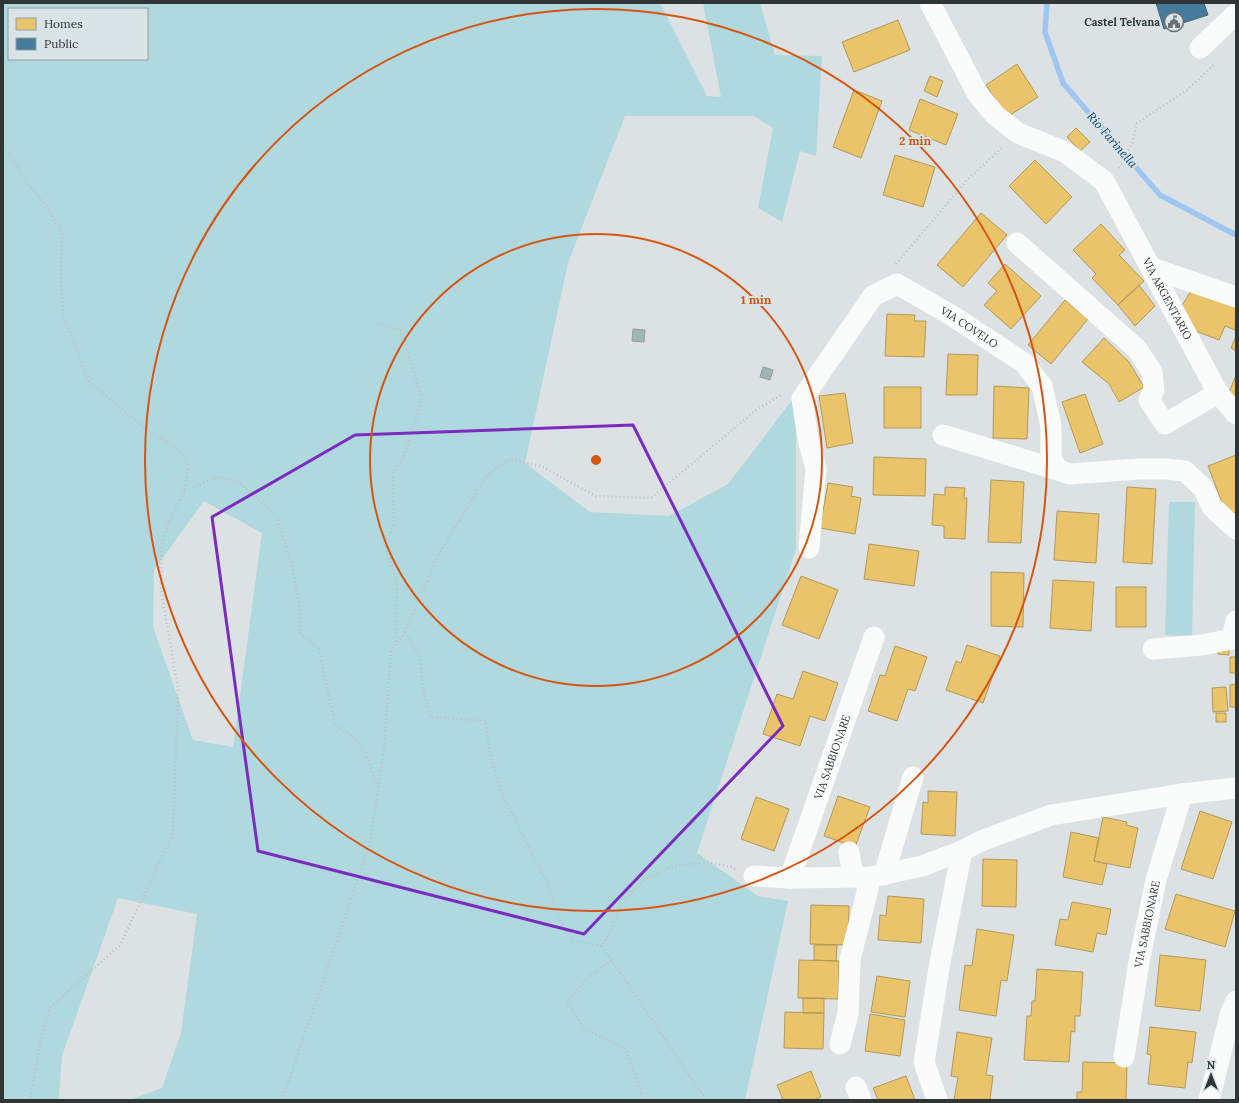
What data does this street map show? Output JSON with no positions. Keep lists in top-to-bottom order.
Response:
{
  "streets": {
    "street": ["VIA ARGENTARIO", "VIA COVELO", "VIA SABBIONARE"]
  },
  "water": ["Rio Farinella"],
  "places": {
    "public building": ["Castel Telvana"]
  },
  "legend": ["Homes", "Public"],
  "north": "top",
  "rings": ["2 min", "1 min"]
}
